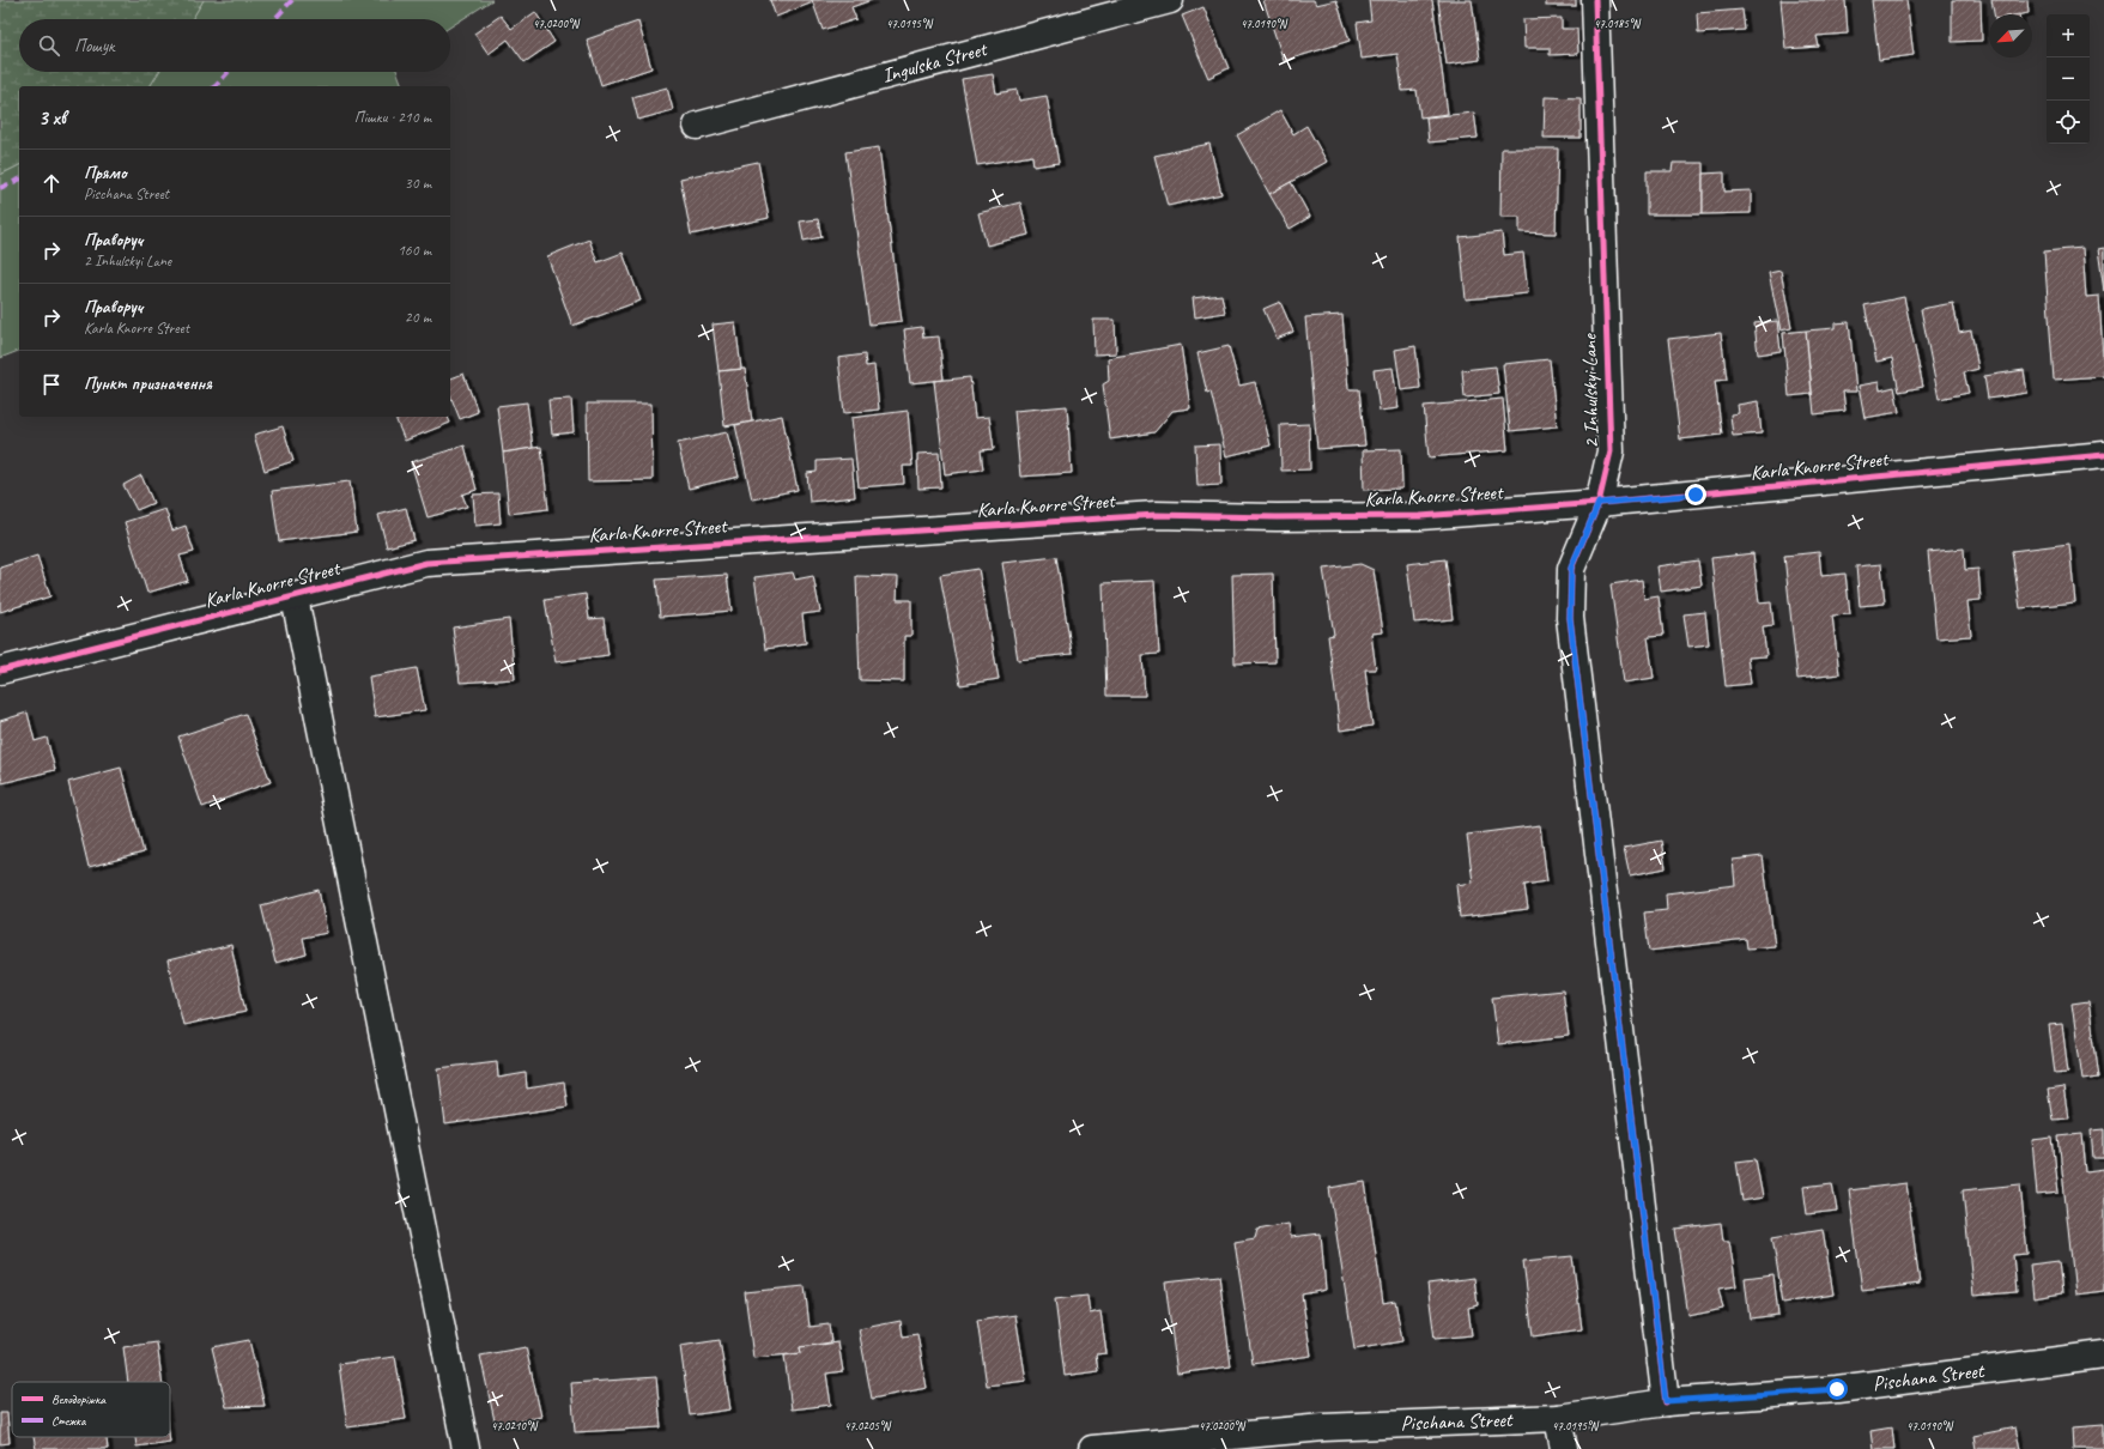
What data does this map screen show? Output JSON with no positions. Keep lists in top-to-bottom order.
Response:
{
  "streets": {
    "street": [
      "Ingulska Street",
      "2 Inhulskyi Lane",
      "Karla Knorre Street",
      "Pischana Street"
    ]
  },
  "crossings": [
    ["2 Inhulskyi Lane", "Karla Knorre Street"],
    ["2 Inhulskyi Lane", "Pischana Street"]
  ],
  "legend": ["Велодоріжка", "Стежка"],
  "north": "bottom left",
  "page": {
    "map_buttons": ["+", "−"],
    "search": "Пошук",
    "heading": ["3 хв", "Пішки · 210 m"],
    "list": [
      ["Прямо", "Pischana Street", "30 m"],
      ["Праворуч", "2 Inhulskyi Lane", "160 m"],
      ["Праворуч", "Karla Knorre Street", "20 m"],
      "Пункт призначення"
    ]
  },
  "coordinates": [
    "47.0200°N",
    "47.0195°N",
    "47.0190°N",
    "47.0185°N",
    "47.0210°N",
    "47.0205°N"
  ]
}
